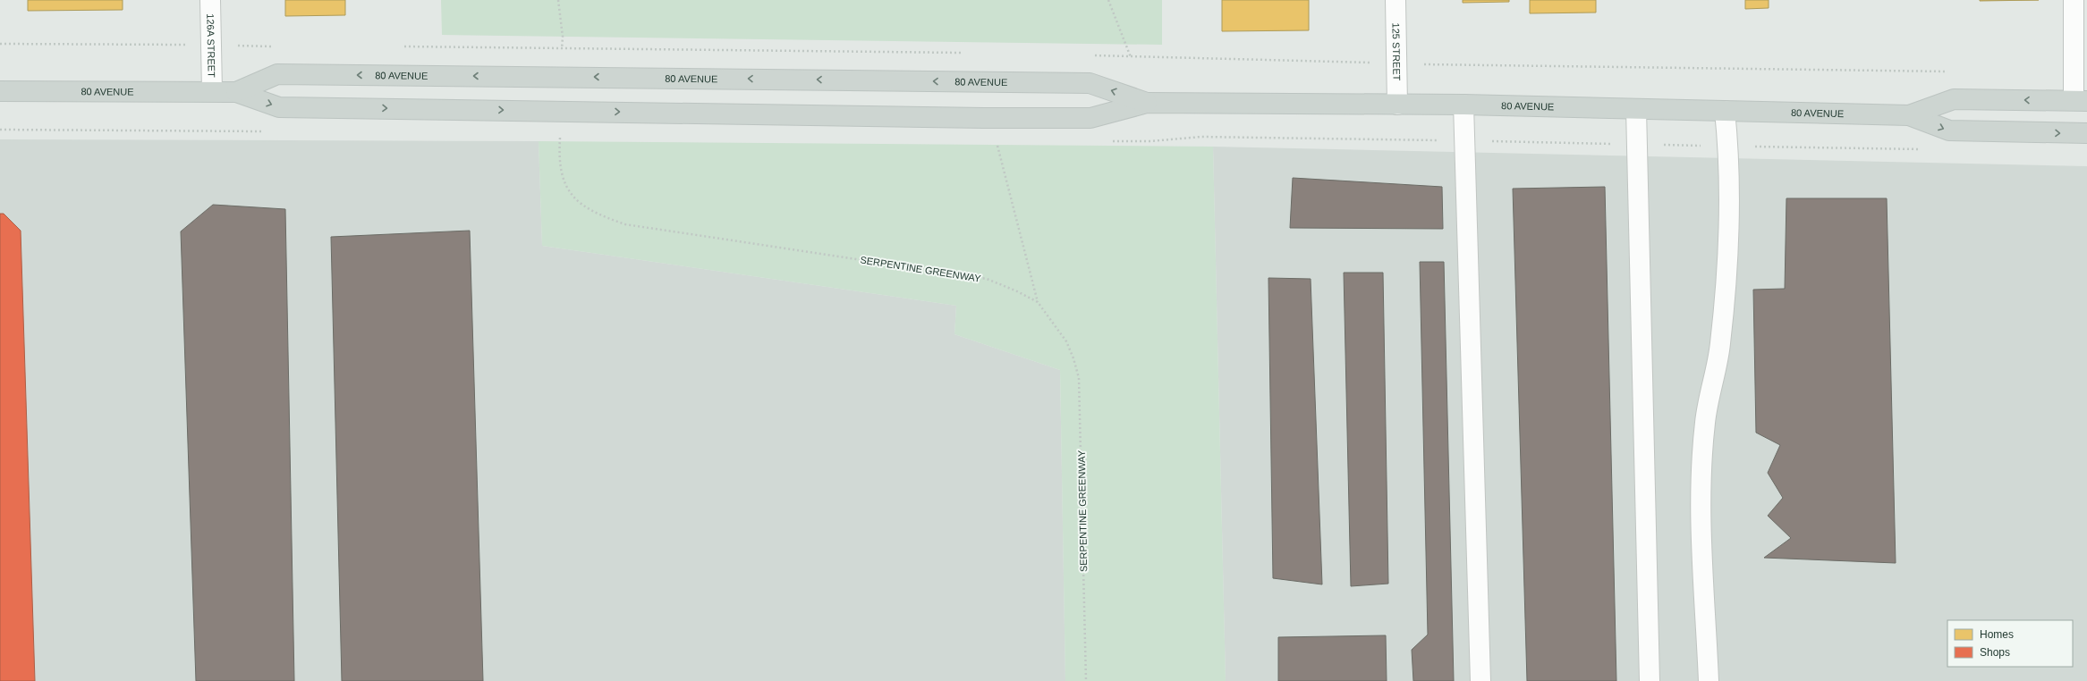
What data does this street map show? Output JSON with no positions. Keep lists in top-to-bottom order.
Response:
{
  "streets": {
    "main road": ["80 AVENUE"],
    "street": ["126A STREET", "125 STREET"],
    "path": ["SERPENTINE GREENWAY"]
  },
  "crossings": [
    ["126A STREET", "80 AVENUE"],
    ["125 STREET", "80 AVENUE"]
  ],
  "legend": ["Homes", "Shops"]
}
